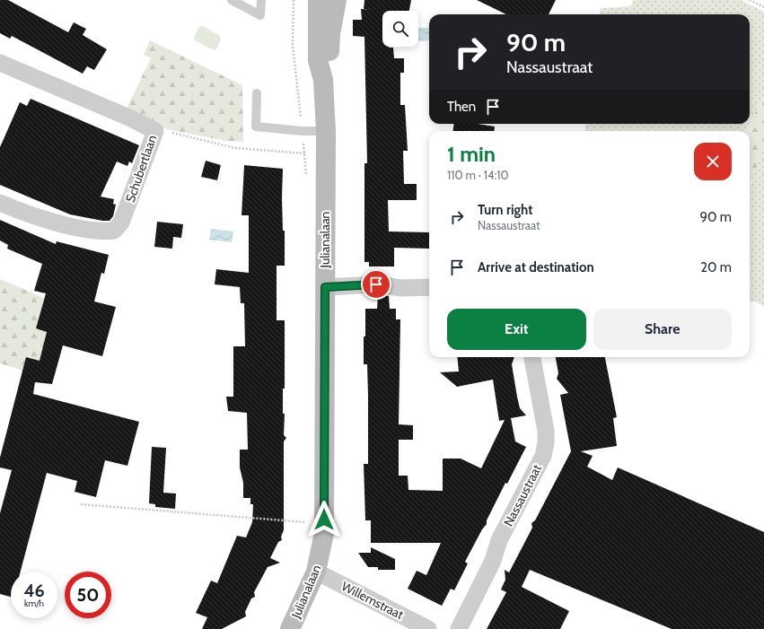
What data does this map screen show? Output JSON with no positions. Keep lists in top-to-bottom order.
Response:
{
  "streets": {
    "main road": ["Julianalaan"],
    "street": ["Schubertlaan", "Nassaustraat", "Willemstraat"]
  },
  "crossings": [
    ["Julianalaan", "Willemstraat"]
  ],
  "page": {
    "turn": ["90 m", "Nassaustraat"],
    "then": "Then",
    "heading": ["1 min", "110 m · 14:10"],
    "list": [
      {
        "name": "Turn right",
        "note": "Nassaustraat",
        "value": "90 m"
      },
      {
        "name": "Arrive at destination",
        "value": "20 m"
      }
    ],
    "buttons": ["Exit", "Share"],
    "speed": "46 km/h",
    "limit": "50"
  }
}
